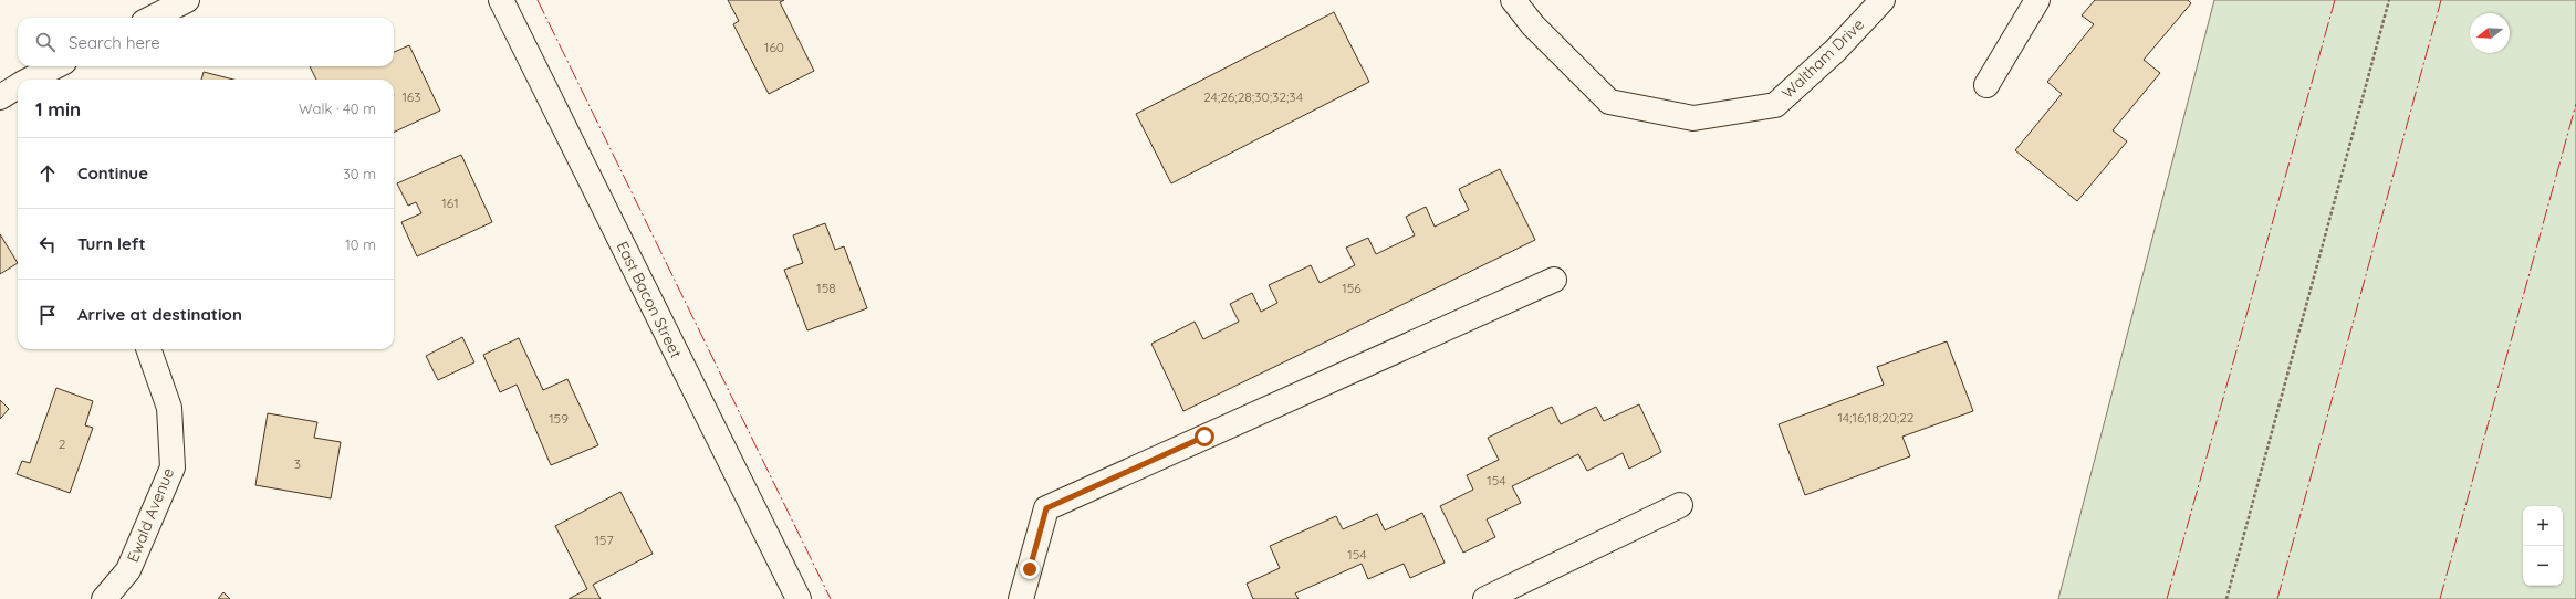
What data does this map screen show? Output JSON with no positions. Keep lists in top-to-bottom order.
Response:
{
  "streets": {
    "street": ["Waltham Drive", "East Bacon Street", "Ewald Avenue"]
  },
  "house_numbers": [
    "160",
    "163",
    "24;26;28;30;32;34",
    "161",
    "158",
    "156",
    "14;16;18;20;22",
    "159",
    "2",
    "3",
    "154",
    "157",
    "154"
  ],
  "north": "left",
  "page": {
    "search": "Search here",
    "heading": ["1 min", "Walk · 40 m"],
    "list": [
      ["Continue", "30 m"],
      ["Turn left", "10 m"],
      "Arrive at destination"
    ],
    "map_buttons": ["+", "−"]
  }
}
